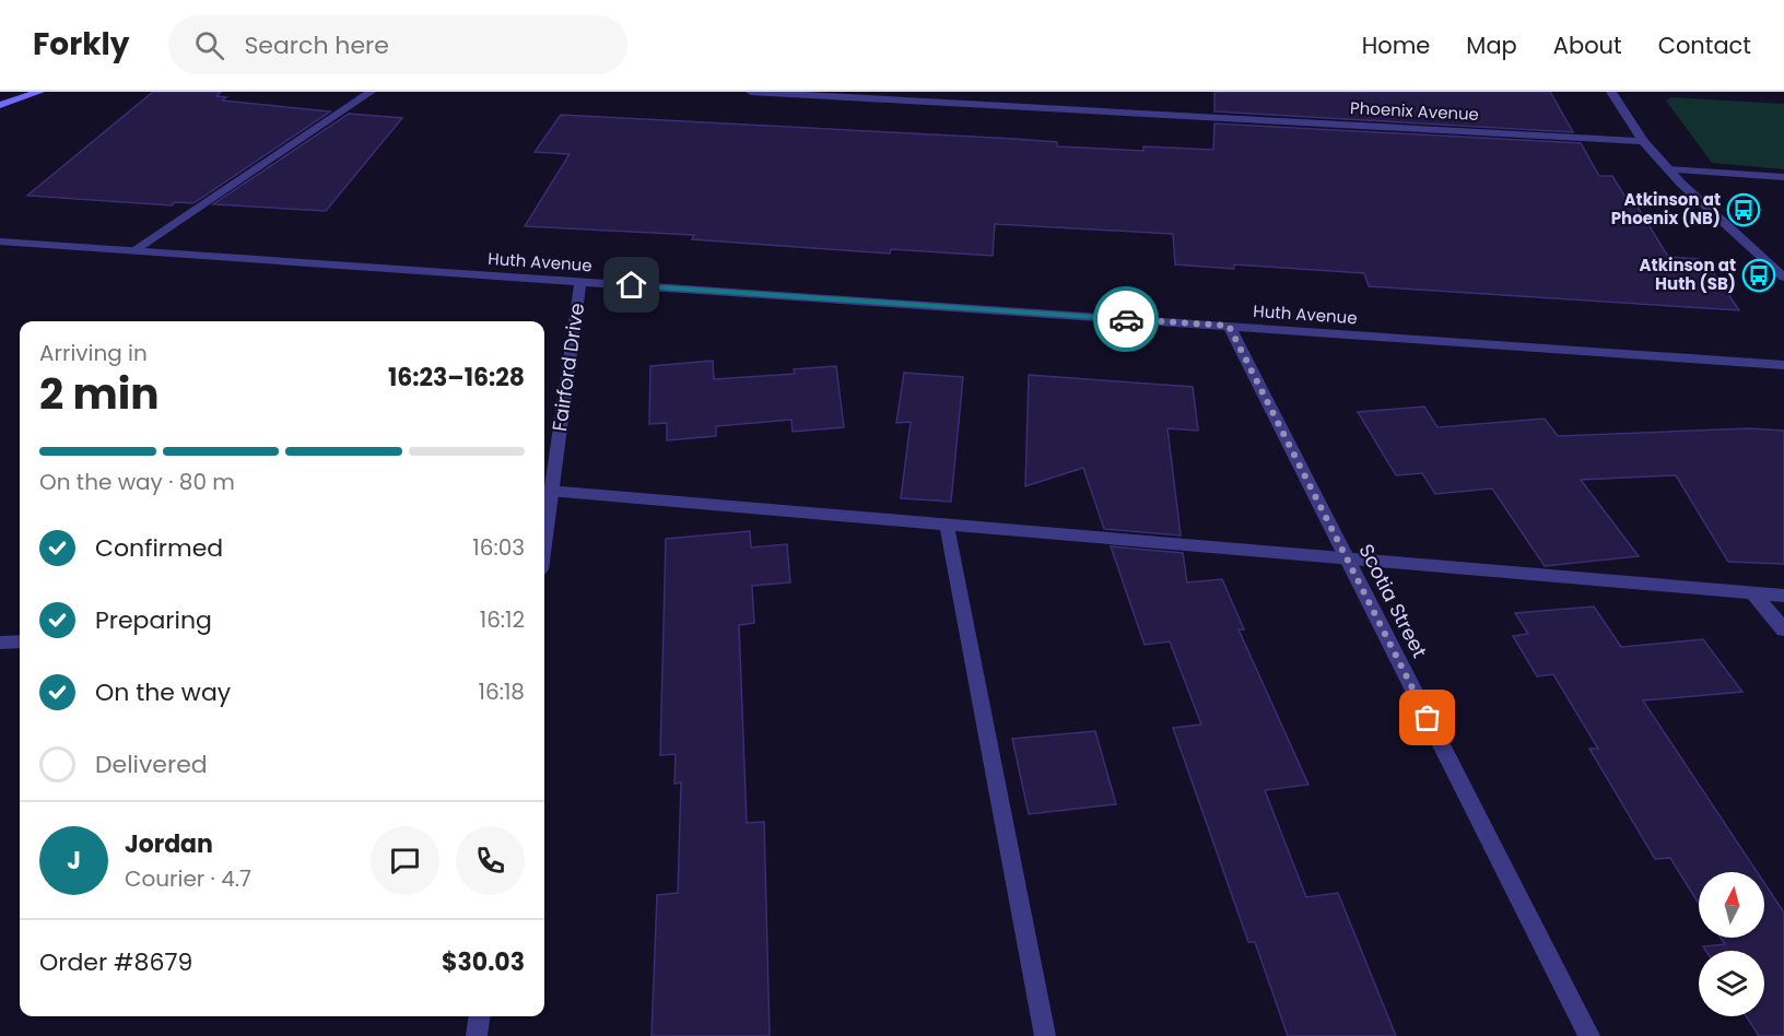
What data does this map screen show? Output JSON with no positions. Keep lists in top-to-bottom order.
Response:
{
  "streets": {
    "street": [
      "Phoenix Avenue",
      "Huth Avenue",
      "Fairford Drive",
      "Scotia Street"
    ]
  },
  "crossings": [
    ["Huth Avenue", "Fairford Drive"],
    ["Huth Avenue", "Scotia Street"]
  ],
  "places": {
    "bus stop": ["Atkinson at Phoenix (NB)", "Atkinson at Huth (SB)"]
  },
  "north": "top",
  "page": {
    "header": "Forkly",
    "search": "Search here",
    "nav": [
      "Home",
      "Map",
      "About",
      "Contact"
    ],
    "heading": ["2 min", "Arriving in", "16:23–16:28"],
    "panel": [
      "Jordan",
      "Courier · 4.7",
      "Order #8679",
      "$30.03"
    ],
    "bar": "On the way · 80 m",
    "list": [
      ["Confirmed", "16:03"],
      ["Preparing", "16:12"],
      ["On the way", "16:18"],
      "Delivered"
    ],
    "round": "J"
  }
}
